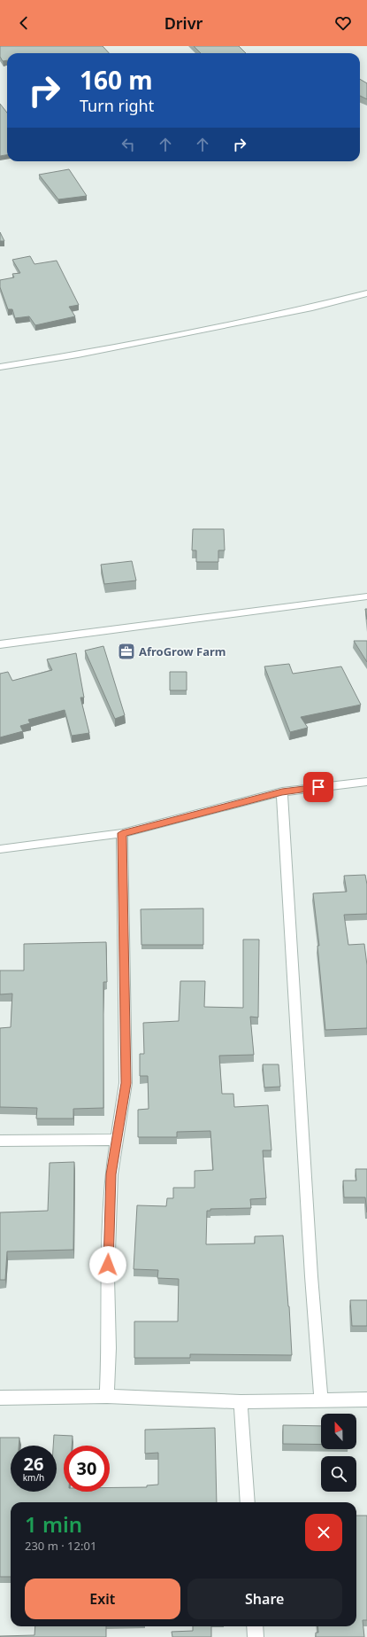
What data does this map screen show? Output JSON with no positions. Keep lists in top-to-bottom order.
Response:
{
  "places": {
    "office": ["AfroGrow Farm"]
  },
  "north": "top",
  "page": {
    "header": "Drivr",
    "turn": ["160 m", "Turn right"],
    "speed": "26 km/h",
    "limit": "30",
    "heading": ["1 min", "230 m · 12:01"],
    "buttons": ["Exit", "Share"]
  }
}
